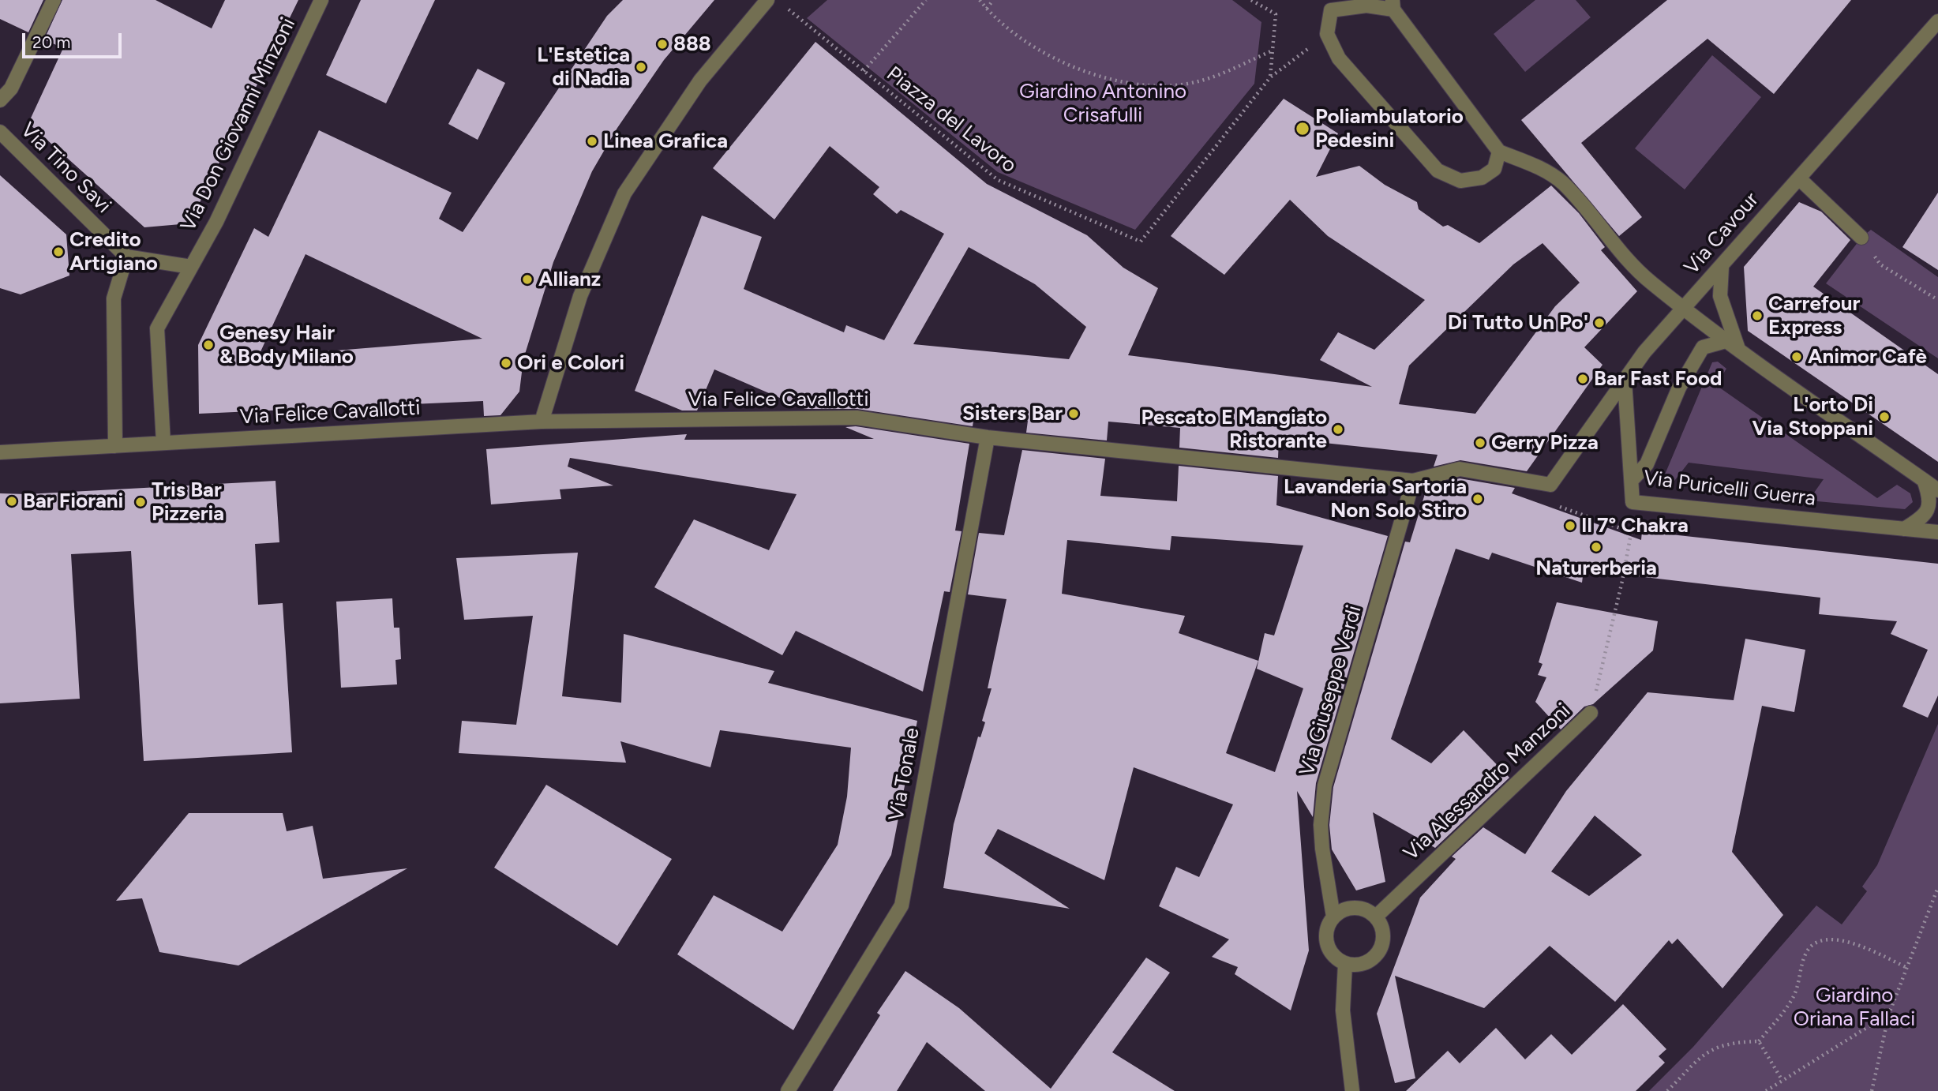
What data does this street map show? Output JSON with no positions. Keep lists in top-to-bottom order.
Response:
{
  "streets": {
    "street": [
      "Via Don Giovanni Minzoni",
      "Via Tino Savi",
      "Via Cavour",
      "Via Felice Cavallotti",
      "Via Puricelli Guerra",
      "Via Giuseppe Verdi",
      "Via Tonale",
      "Via Alessandro Manzoni"
    ],
    "path": ["Piazza del Lavoro"]
  },
  "crossings": [
    ["Via Don Giovanni Minzoni", "Via Felice Cavallotti"],
    ["Via Cavour", "Via Felice Cavallotti"],
    ["Via Cavour", "Via Puricelli Guerra"],
    ["Via Felice Cavallotti", "Via Giuseppe Verdi"],
    ["Via Felice Cavallotti", "Via Tonale"],
    ["Via Puricelli Guerra", "Via Alessandro Manzoni"],
    ["Via Giuseppe Verdi", "Via Alessandro Manzoni"]
  ],
  "parks": ["Giardino Antonino Crisafulli", "Giardino Oriana Fallaci"],
  "places": [
    "888",
    "L'Estetica di Nadia",
    "Poliambulatorio Pedesini",
    "Linea Grafica",
    "Credito Artigiano",
    "Allianz",
    "Carrefour Express",
    "Di Tutto Un Po'",
    "Genesy Hair & Body Milano",
    "Animor Cafè",
    "Ori e Colori",
    "Bar Fast Food",
    "Sisters Bar",
    "L'orto Di Via Stoppani",
    "Pescato E Mangiato Ristorante",
    "Gerry Pizza",
    "Lavanderia Sartoria Non Solo Stiro",
    "Bar Fiorani",
    "Tris Bar Pizzeria",
    "Il 7° Chakra",
    "Naturerberia"
  ],
  "scale_bar": "20 m"
}
